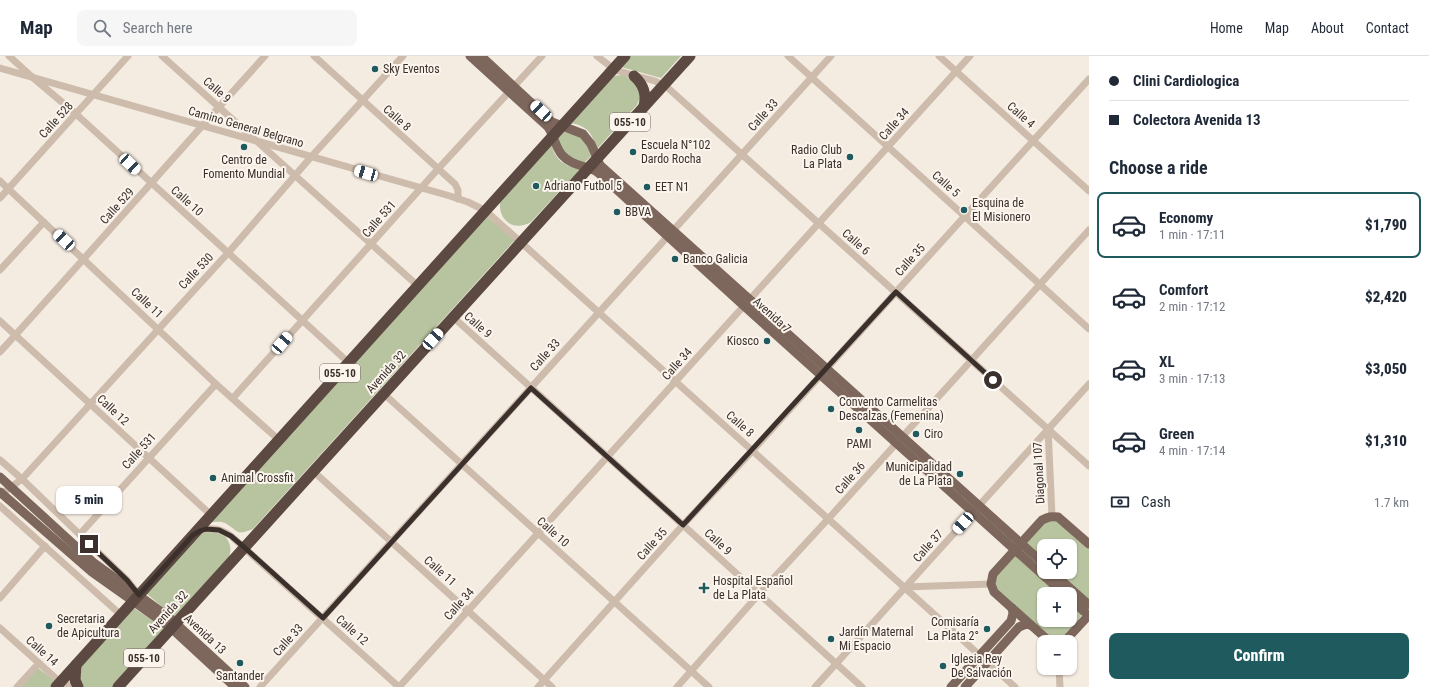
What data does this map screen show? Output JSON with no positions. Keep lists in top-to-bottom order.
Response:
{
  "streets": {
    "highway": ["055-10", "Avenida 32"],
    "main road": ["Avenida 7", "Avenida 13"],
    "street": [
      "Calle 9",
      "Calle 33",
      "Calle 4",
      "Calle 8",
      "Calle 528",
      "Calle 34",
      "Camino General Belgrano",
      "Calle 5",
      "Calle 10",
      "Calle 529",
      "Calle 531",
      "Calle 6",
      "Calle 35",
      "Calle 530",
      "Calle 11",
      "Calle 12",
      "Diagonal 107",
      "Calle 36",
      "Calle 37",
      "Calle 14"
    ]
  },
  "crossings": [
    ["Calle 9", "Calle 33"],
    ["Calle 9", "055-10"],
    ["Calle 9", "Calle 34"],
    ["Calle 9", "Camino General Belgrano"],
    ["Calle 9", "Calle 529"],
    ["Calle 9", "Calle 531"],
    ["Calle 9", "Calle 35"],
    ["Calle 9", "Calle 530"],
    ["Calle 9", "Avenida 32"],
    ["Calle 9", "Calle 36"],
    ["Calle 9", "Calle 37"],
    ["Calle 33", "Calle 8"],
    ["Calle 33", "Calle 5"],
    ["Calle 33", "Calle 10"],
    ["Calle 33", "Calle 6"],
    ["Calle 33", "Calle 11"],
    ["Calle 33", "Avenida 7"],
    ["Calle 33", "Calle 12"],
    ["Calle 4", "Calle 34"],
    ["Calle 4", "Calle 35"],
    ["Calle 8", "055-10"],
    ["Calle 8", "Calle 34"],
    ["Calle 8", "Camino General Belgrano"],
    ["Calle 8", "Calle 531"],
    ["Calle 8", "Calle 35"],
    ["Calle 8", "Calle 530"],
    ["Calle 8", "Avenida 32"],
    ["Calle 8", "Calle 36"],
    ["Calle 8", "Calle 37"],
    ["Calle 528", "Camino General Belgrano"],
    ["Calle 528", "Calle 10"],
    ["Calle 528", "Calle 11"],
    ["055-10", "Camino General Belgrano"],
    ["055-10", "Calle 10"],
    ["055-10", "Calle 6"],
    ["055-10", "Calle 11"],
    ["055-10", "Avenida 7"],
    ["055-10", "Calle 12"],
    ["055-10", "Avenida 13"],
    ["055-10", "Calle 14"],
    ["Calle 34", "Calle 5"],
    ["Calle 34", "Calle 10"],
    ["Calle 34", "Calle 6"],
    ["Calle 34", "Calle 11"],
    ["Calle 34", "Avenida 7"],
    ["Calle 34", "Calle 12"],
    ["Camino General Belgrano", "Calle 10"],
    ["Camino General Belgrano", "Calle 529"],
    ["Camino General Belgrano", "Calle 531"],
    ["Camino General Belgrano", "Calle 530"],
    ["Calle 5", "Calle 35"],
    ["Calle 5", "Calle 36"],
    ["Calle 10", "Calle 529"],
    ["Calle 10", "Calle 531"],
    ["Calle 10", "Calle 35"],
    ["Calle 10", "Calle 530"],
    ["Calle 10", "Avenida 32"],
    ["Calle 10", "Calle 36"],
    ["Calle 529", "Calle 11"],
    ["Calle 529", "Calle 12"],
    ["Calle 531", "Calle 11"],
    ["Calle 531", "Avenida 7"],
    ["Calle 531", "Calle 12"],
    ["Calle 6", "Calle 35"],
    ["Calle 6", "Avenida 32"],
    ["Calle 6", "Diagonal 107"],
    ["Calle 6", "Calle 36"],
    ["Calle 6", "Calle 37"],
    ["Calle 35", "Calle 11"],
    ["Calle 35", "Avenida 7"],
    ["Calle 530", "Calle 11"],
    ["Calle 530", "Calle 12"],
    ["Calle 530", "Avenida 13"],
    ["Calle 11", "Avenida 32"],
    ["Avenida 7", "Avenida 32"],
    ["Avenida 7", "Calle 36"],
    ["Avenida 7", "Calle 37"],
    ["Avenida 32", "Calle 12"],
    ["Avenida 32", "Avenida 13"],
    ["Diagonal 107", "Calle 37"]
  ],
  "places": {
    "other": [
      "Sky Eventos",
      "Centro de Fomento Mundial",
      "Escuela N°102 Dardo Rocha",
      "Radio Club La Plata",
      "Adriano Futbol 5",
      "EET N1",
      "Esquina de El Misionero",
      "BBVA",
      "Banco Galicia",
      "Kiosco",
      "Convento Carmelitas Descalzas (Femenina)",
      "PAMI",
      "Ciro",
      "Municipalidad de La Plata",
      "Animal Crossfit",
      "Secretaria de Apicultura",
      "Comisaría La Plata 2°",
      "Jardín Maternal Mi Espacio",
      "Santander",
      "Iglesia Rey De Salvación"
    ],
    "health": ["Hospital Español de La Plata"]
  },
  "page": {
    "header": "Map",
    "search": "Search here",
    "nav": [
      "Home",
      "Map",
      "About",
      "Contact"
    ],
    "banner": ["Clini Cardiologica", "Colectora Avenida 13"],
    "heading": "Choose a ride",
    "list": [
      {
        "name": "Economy",
        "note": "1 min · 17:11",
        "value": "$1,790"
      },
      {
        "name": "Comfort",
        "note": "2 min · 17:12",
        "value": "$2,420"
      },
      {
        "name": "XL",
        "note": "3 min · 17:13",
        "value": "$3,050"
      },
      {
        "name": "Green",
        "note": "4 min · 17:14",
        "value": "$1,310"
      }
    ],
    "pay": ["Cash", "1.7 km"],
    "bubble": "5 min",
    "map_buttons": ["+", "−"],
    "buttons": "Confirm"
  }
}
